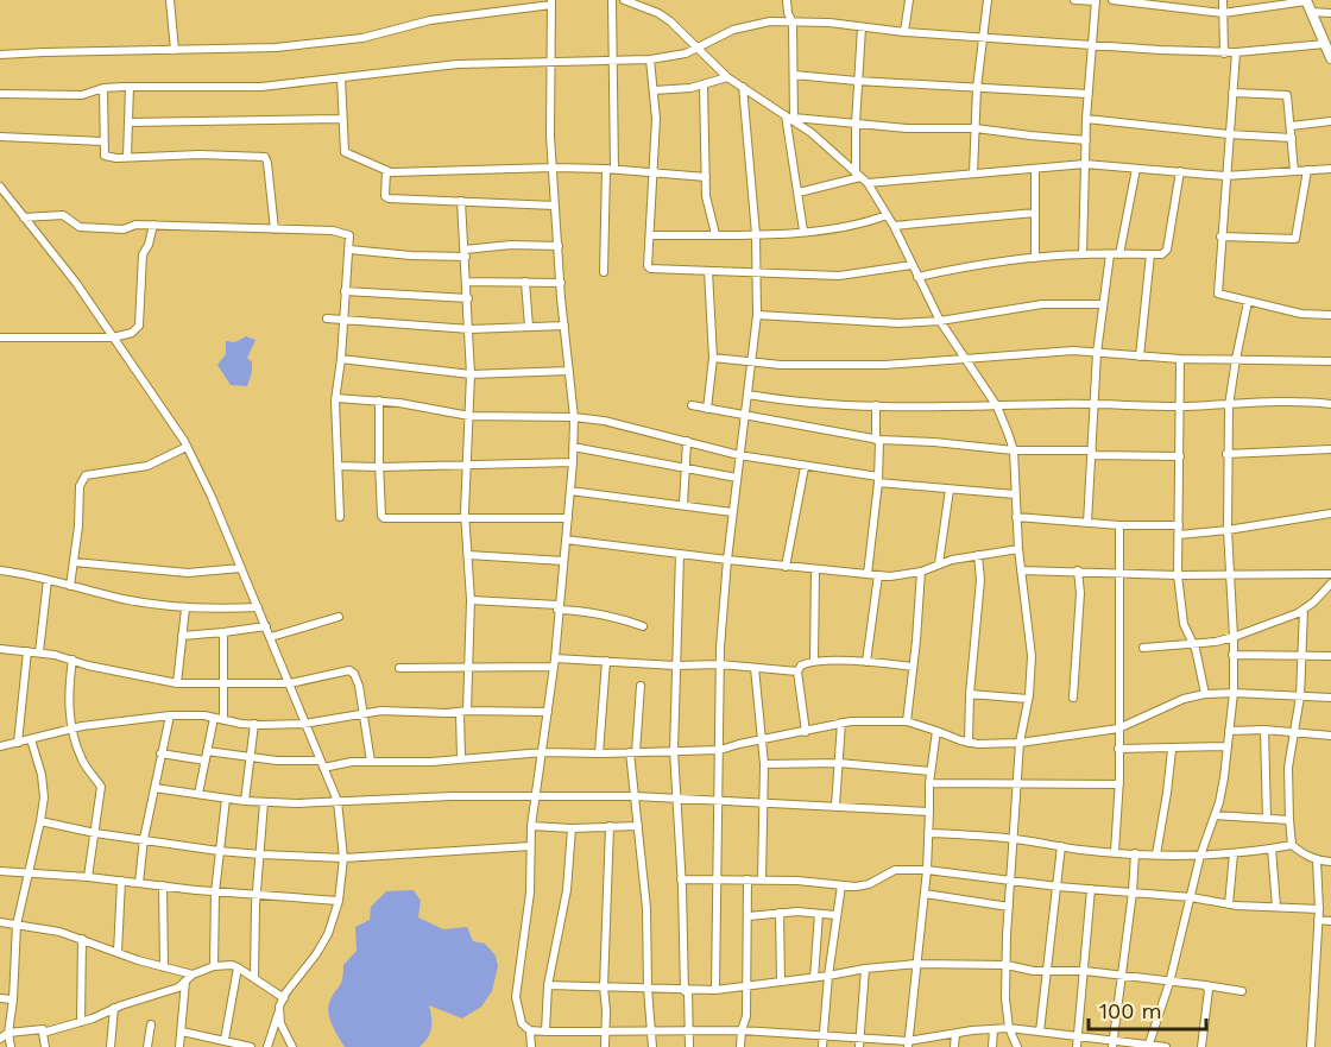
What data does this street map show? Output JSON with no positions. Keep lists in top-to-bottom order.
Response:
{
  "scale_bar": "100 m"
}
